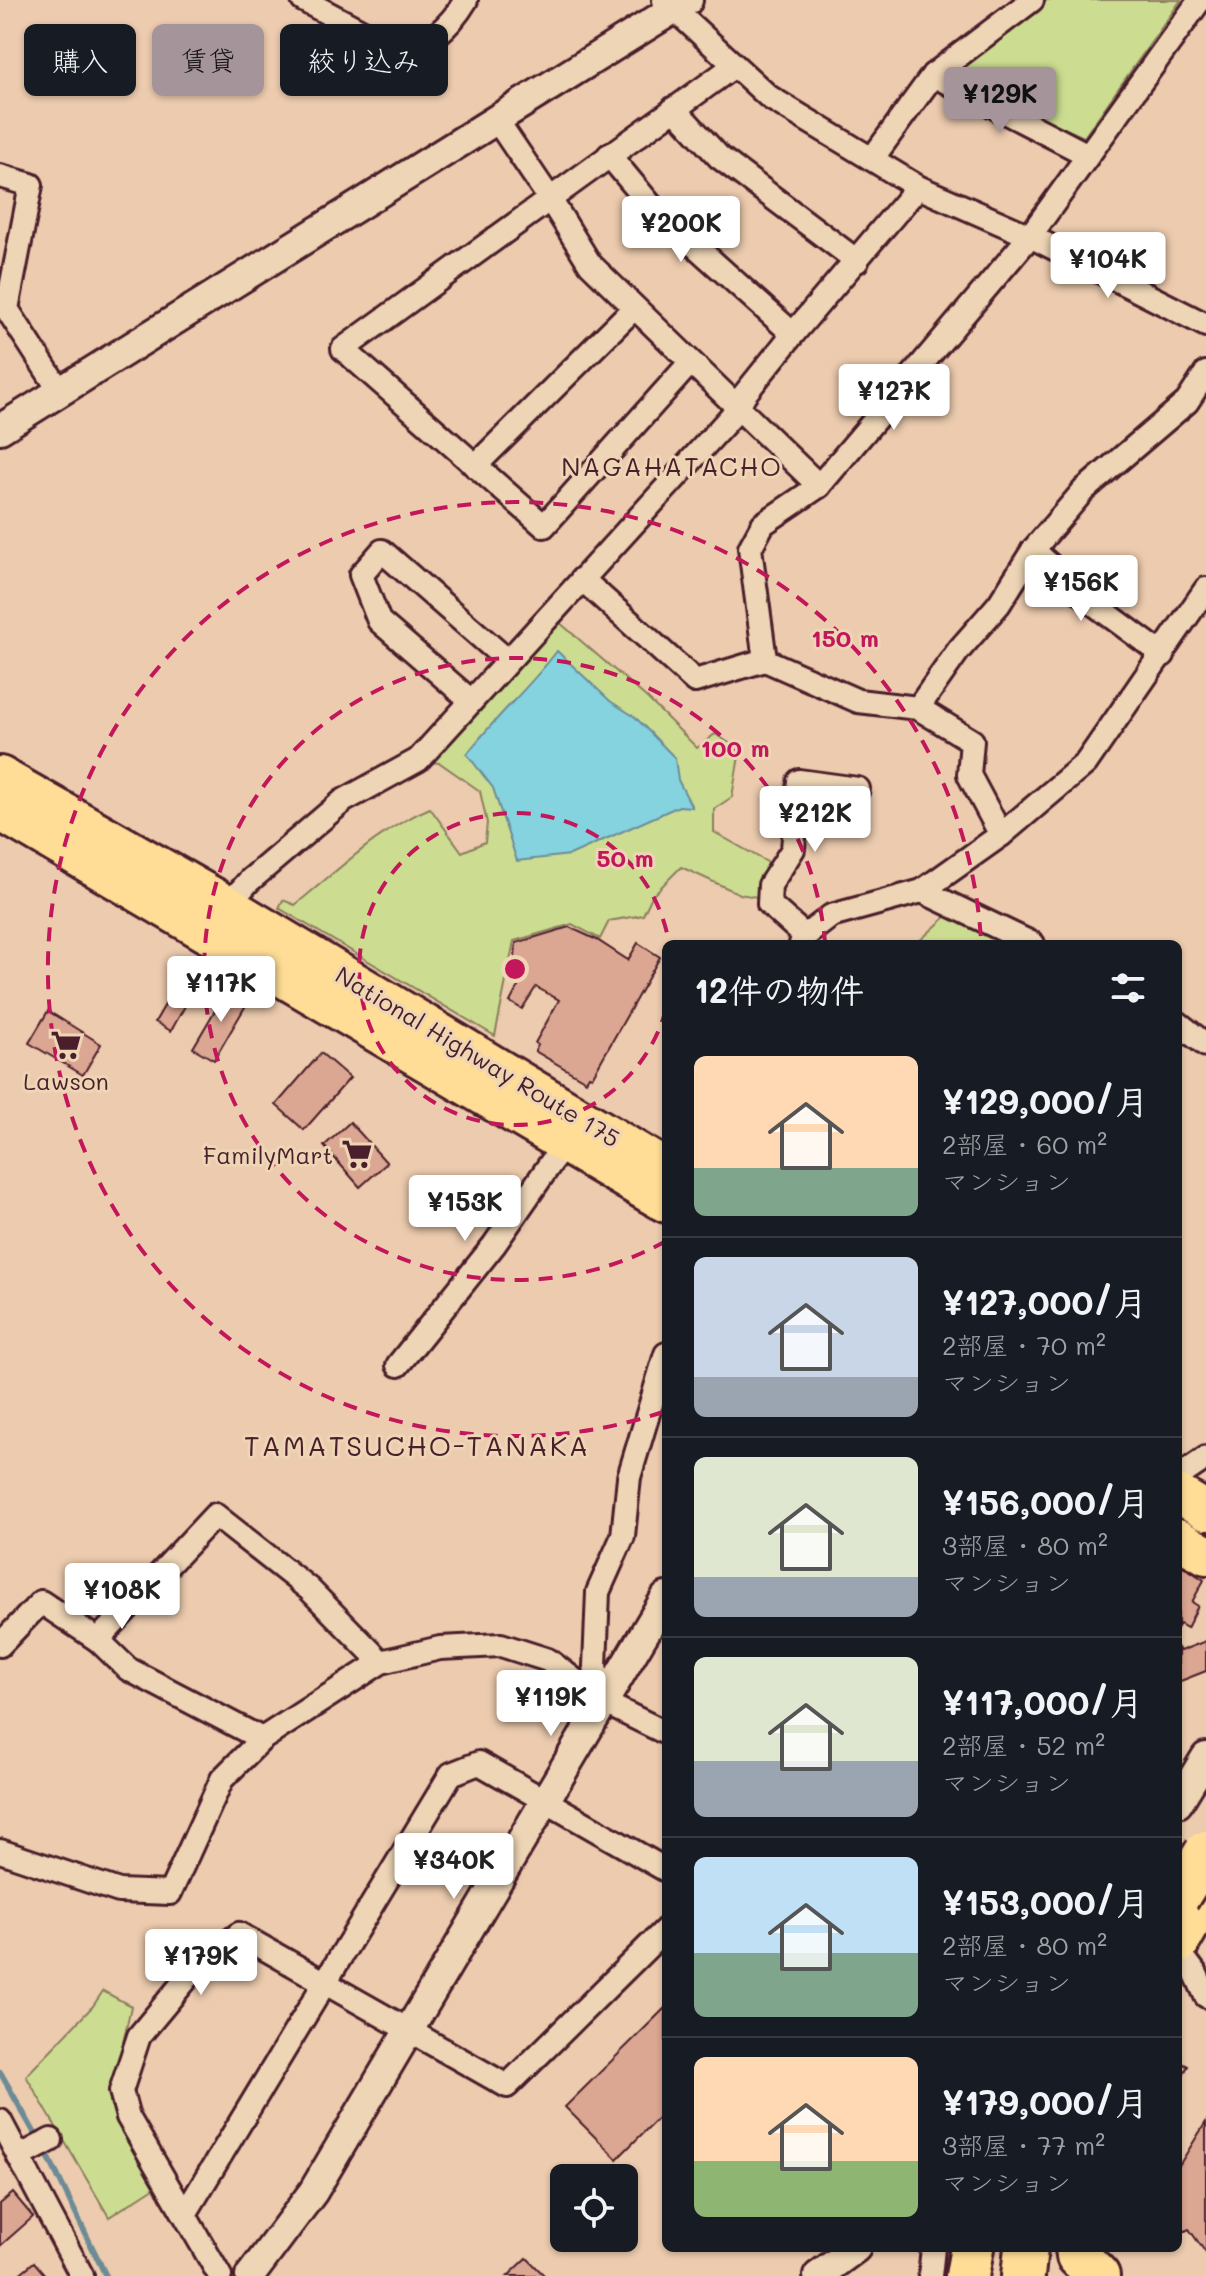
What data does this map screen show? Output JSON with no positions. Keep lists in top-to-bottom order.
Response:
{
  "streets": {
    "highway": ["National Highway Route 175"]
  },
  "districts": ["NAGAHATACHO", "TAMATSUCHO-TANAKA"],
  "places": {
    "supermarket": ["Lawson", "FamilyMart"]
  },
  "page": {
    "chip": ["購入", "賃貸", "絞り込み"],
    "price": [
      "¥129K",
      "¥200K",
      "¥104K",
      "¥127K",
      "¥156K",
      "¥212K",
      "¥117K",
      "¥153K",
      "¥108K",
      "¥119K",
      "¥340K",
      "¥179K"
    ],
    "heading": "12件の物件",
    "list": [
      {
        "name": "¥129,000/月",
        "note": "2部屋 · 60 m² · マンション"
      },
      {
        "name": "¥127,000/月",
        "note": "2部屋 · 70 m² · マンション"
      },
      {
        "name": "¥156,000/月",
        "note": "3部屋 · 80 m² · マンション"
      },
      {
        "name": "¥117,000/月",
        "note": "2部屋 · 52 m² · マンション"
      },
      {
        "name": "¥153,000/月",
        "note": "2部屋 · 80 m² · マンション"
      },
      {
        "name": "¥179,000/月",
        "note": "3部屋 · 77 m² · マンション"
      }
    ]
  },
  "rings": ["150 m", "100 m", "50 m"]
}
